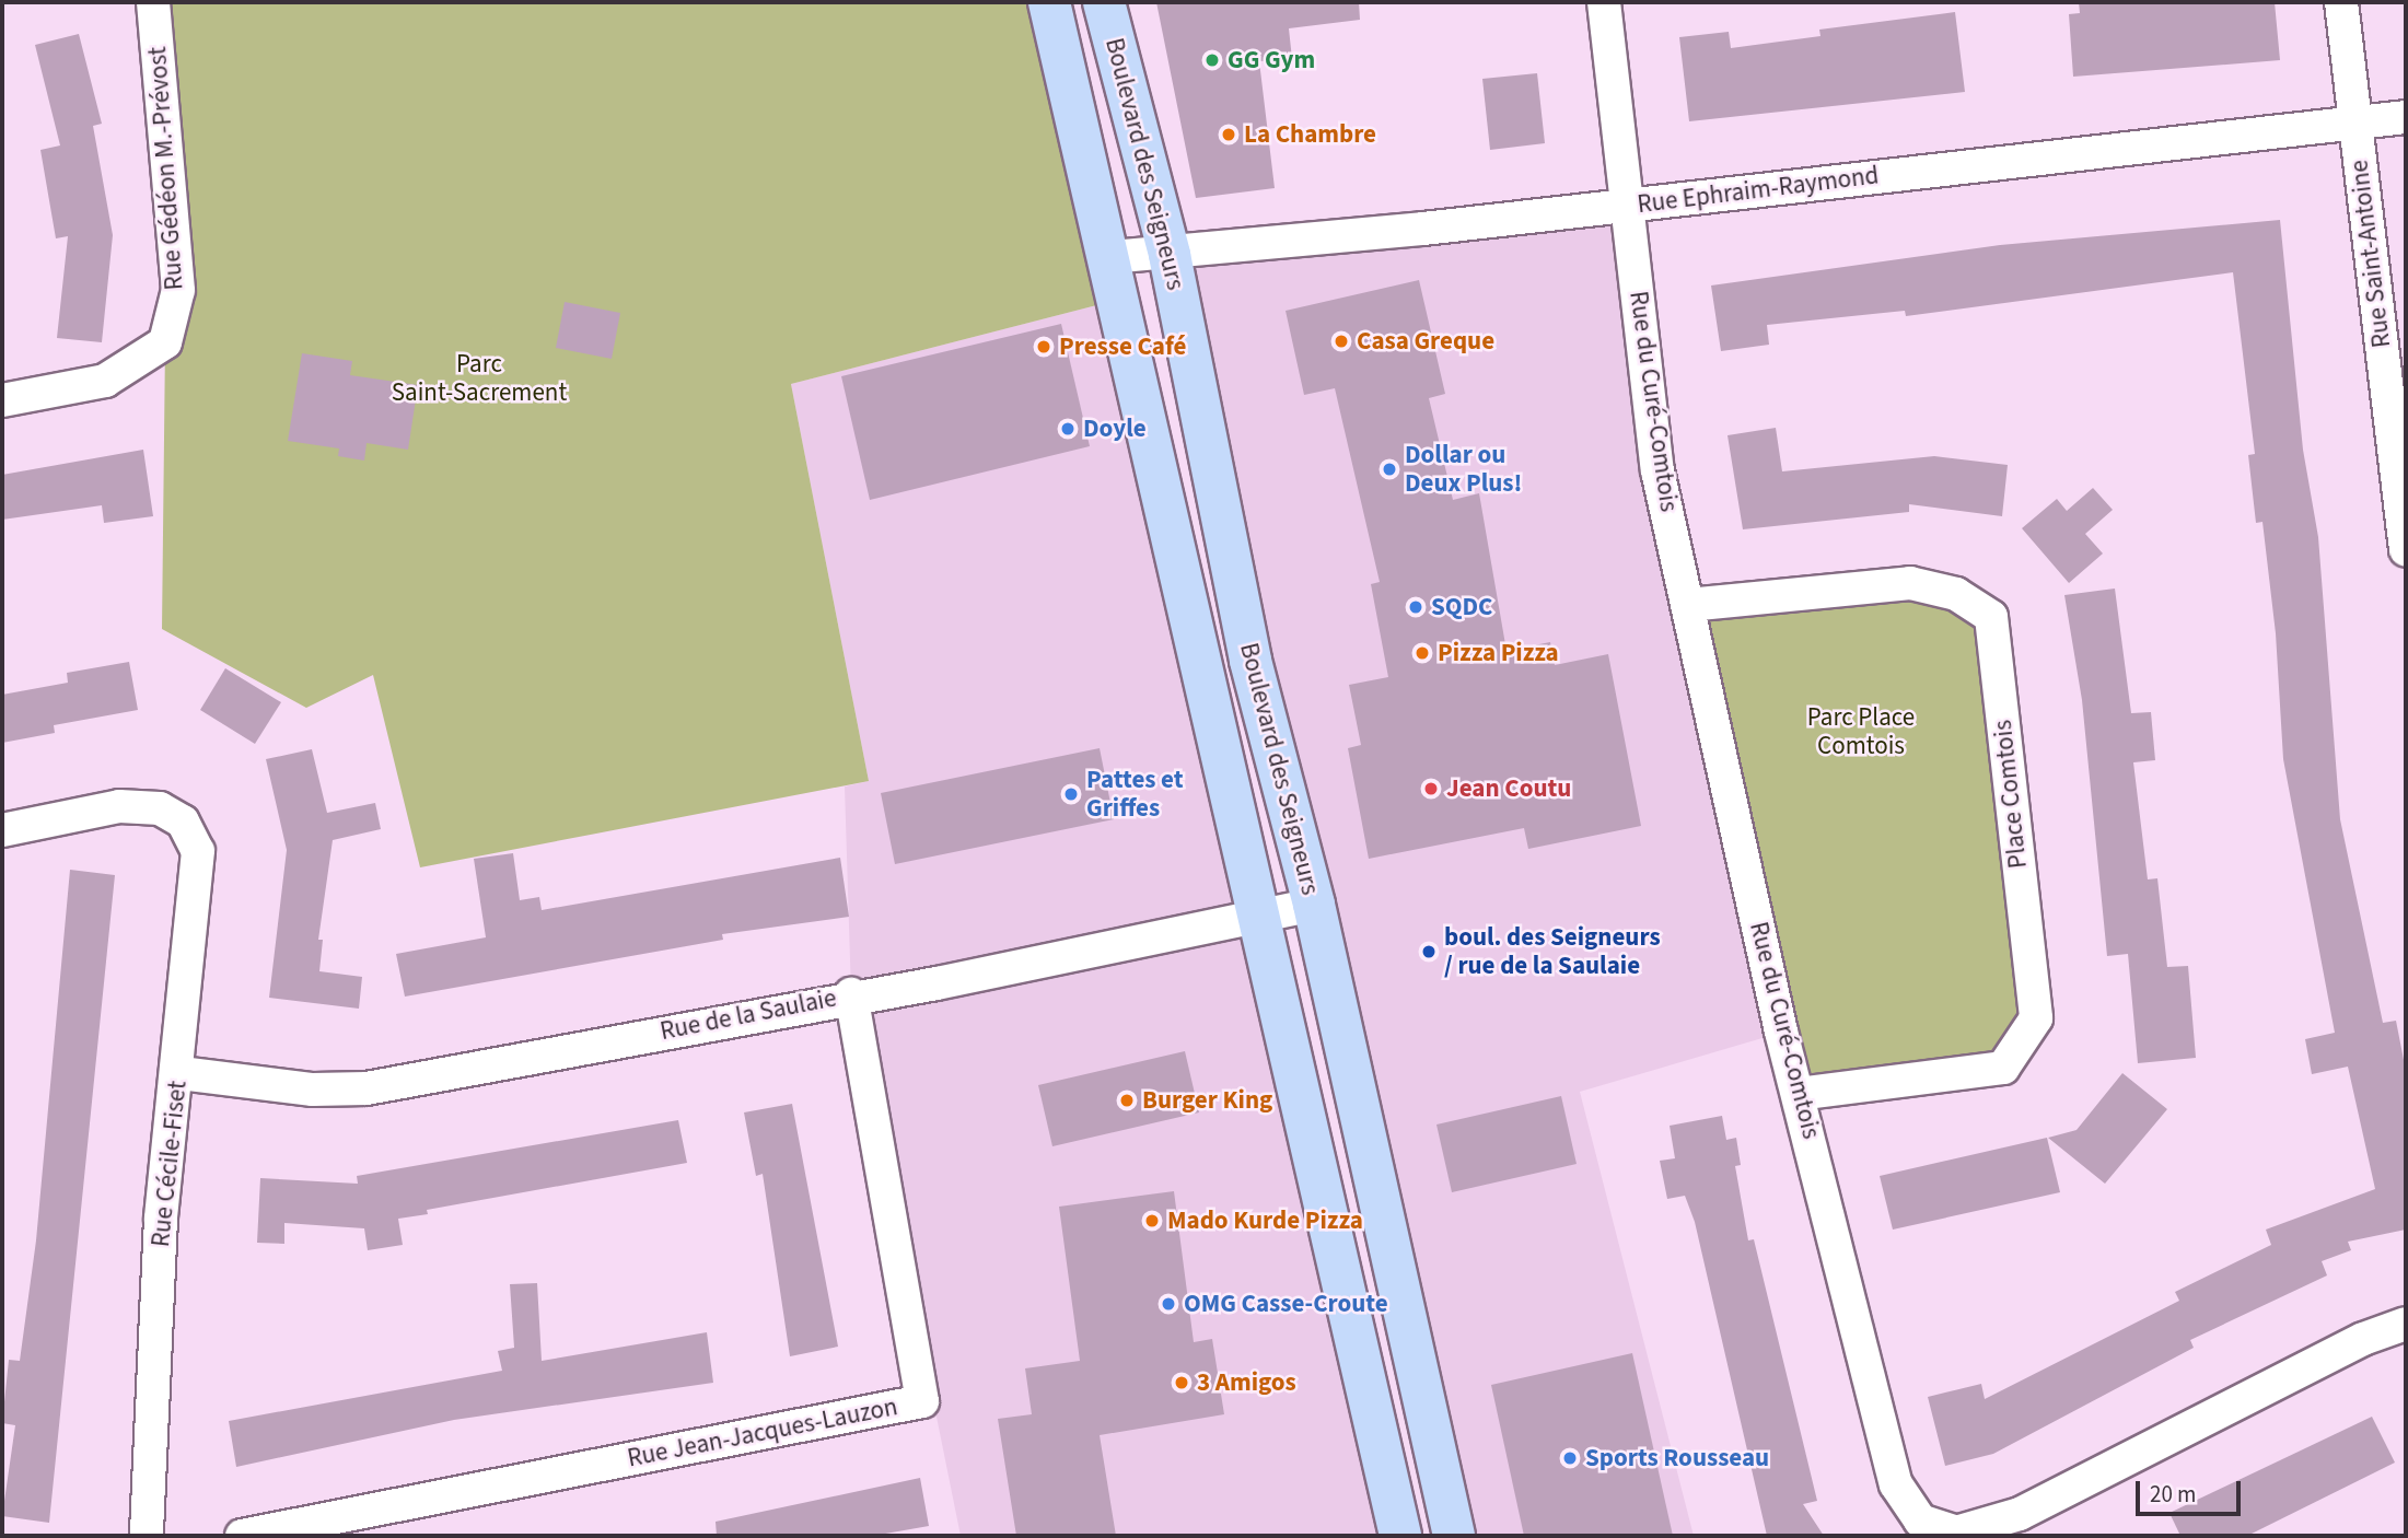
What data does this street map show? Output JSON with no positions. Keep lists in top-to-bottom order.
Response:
{
  "streets": {
    "main road": ["Boulevard des Seigneurs"],
    "street": [
      "Rue Gédéon M.-Prévost",
      "Rue Ephraim-Raymond",
      "Rue Saint-Antoine",
      "Rue du Curé-Comtois",
      "Place Comtois",
      "Rue de la Saulaie",
      "Rue Cécile-Fiset",
      "Rue Jean-Jacques-Lauzon"
    ]
  },
  "crossings": [
    ["Boulevard des Seigneurs", "Rue Ephraim-Raymond"],
    ["Boulevard des Seigneurs", "Rue de la Saulaie"],
    ["Rue Ephraim-Raymond", "Rue Saint-Antoine"],
    ["Rue Ephraim-Raymond", "Rue du Curé-Comtois"],
    ["Rue du Curé-Comtois", "Place Comtois"],
    ["Rue de la Saulaie", "Rue Cécile-Fiset"],
    ["Rue de la Saulaie", "Rue Jean-Jacques-Lauzon"]
  ],
  "parks": ["Parc Saint-Sacrement", "Parc Place Comtois"],
  "places": [
    "GG Gym",
    "La Chambre",
    "Casa Greque",
    "Presse Café",
    "Doyle",
    "Dollar ou Deux Plus!",
    "SQDC",
    "Pizza Pizza",
    "Jean Coutu",
    "Pattes et Griffes",
    "boul. des Seigneurs / rue de la Saulaie",
    "Burger King",
    "Mado Kurde Pizza",
    "OMG Casse-Croute",
    "3 Amigos",
    "Sports Rousseau"
  ],
  "scale_bar": "20 m"
}
